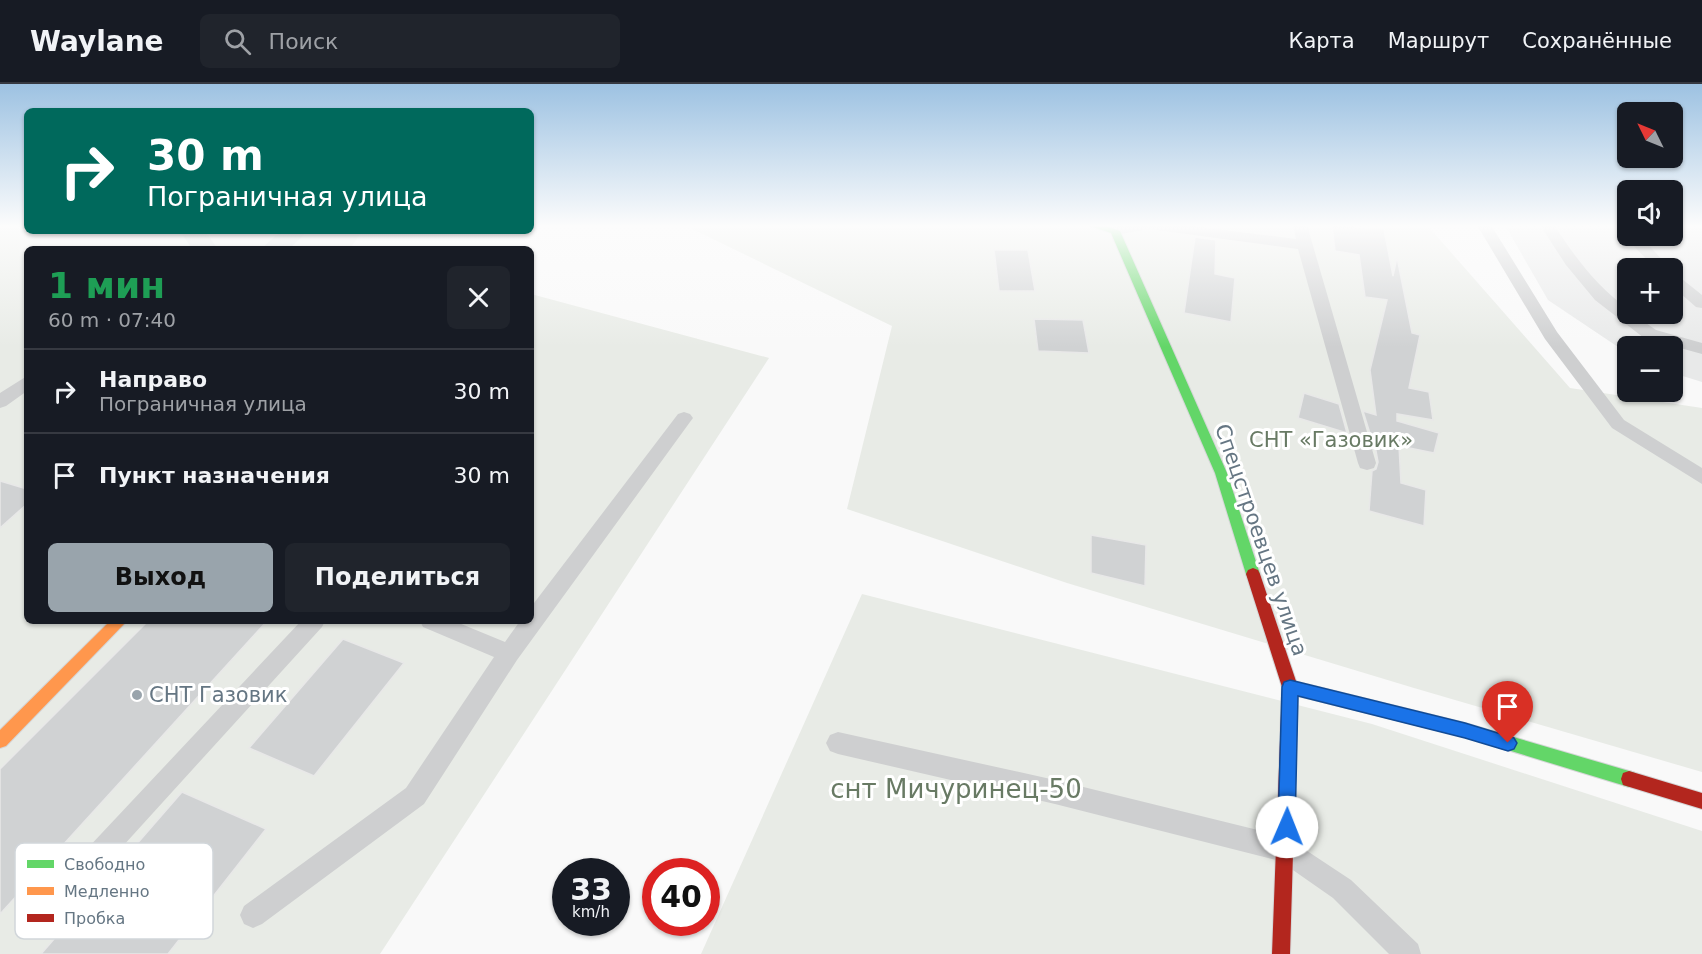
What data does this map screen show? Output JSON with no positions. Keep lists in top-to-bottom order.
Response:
{
  "streets": {
    "street": ["Спецстроевцев улица"]
  },
  "parks": ["СНТ «Газовик»", "снт Мичуринец-50"],
  "places": ["СНТ Газовик"],
  "legend": ["Свободно", "Медленно", "Пробка"],
  "north": "top left",
  "page": {
    "header": "Waylane",
    "search": "Поиск",
    "nav": ["Карта", "Маршрут", "Сохранённые"],
    "map_buttons": ["+", "−"],
    "turn": ["30 m", "Пограничная улица"],
    "heading": ["1 мин", "60 m · 07:40"],
    "list": [
      {
        "name": "Направо",
        "note": "Пограничная улица",
        "value": "30 m"
      },
      {
        "name": "Пункт назначения",
        "value": "30 m"
      }
    ],
    "buttons": ["Выход", "Поделиться"],
    "speed": "33 km/h",
    "limit": "40"
  }
}
